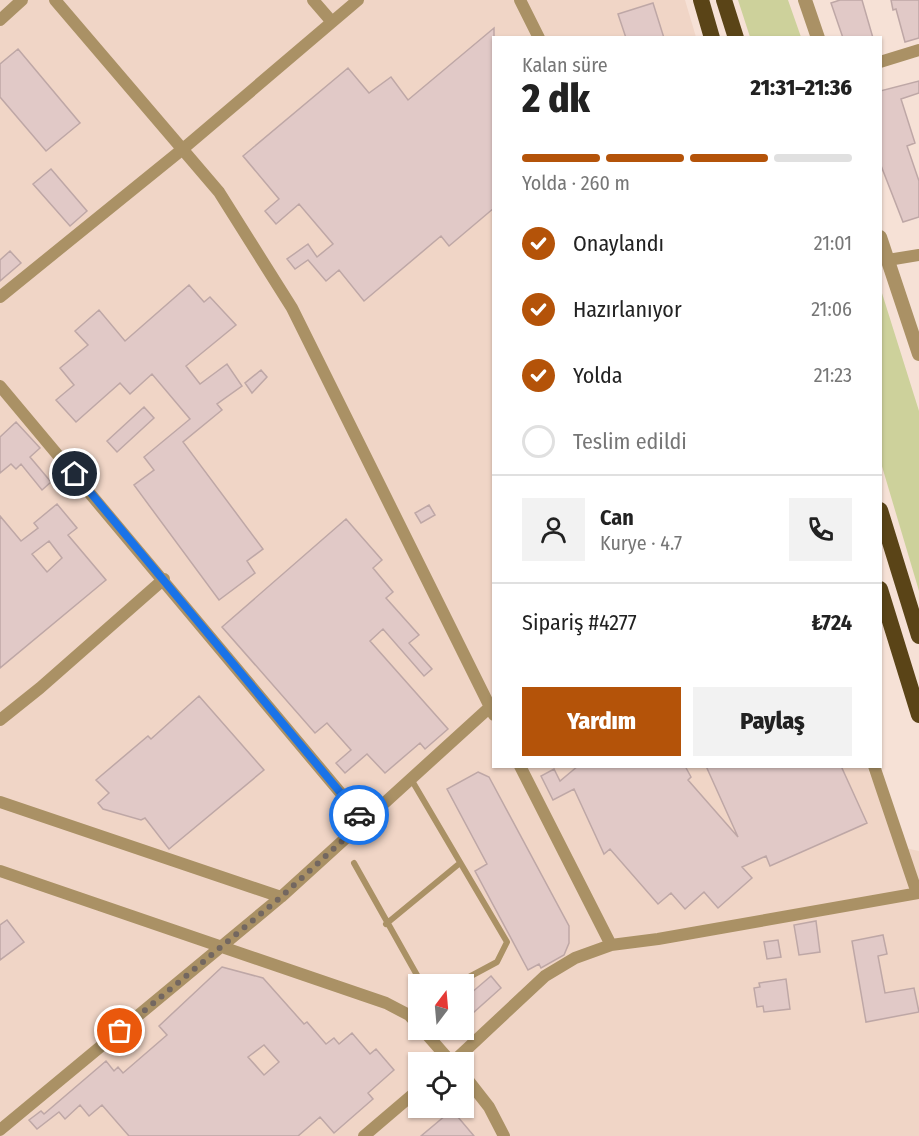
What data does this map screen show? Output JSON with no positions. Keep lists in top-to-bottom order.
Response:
{
  "north": "top",
  "page": {
    "heading": ["2 dk", "Kalan süre", "21:31–21:36"],
    "panel": [
      "Can",
      "Kurye · 4.7",
      "Sipariş #4277",
      "₺724"
    ],
    "bar": "Yolda · 260 m",
    "list": [
      ["Onaylandı", "21:01"],
      ["Hazırlanıyor", "21:06"],
      ["Yolda", "21:23"],
      "Teslim edildi"
    ],
    "buttons": ["Yardım", "Paylaş"]
  }
}
